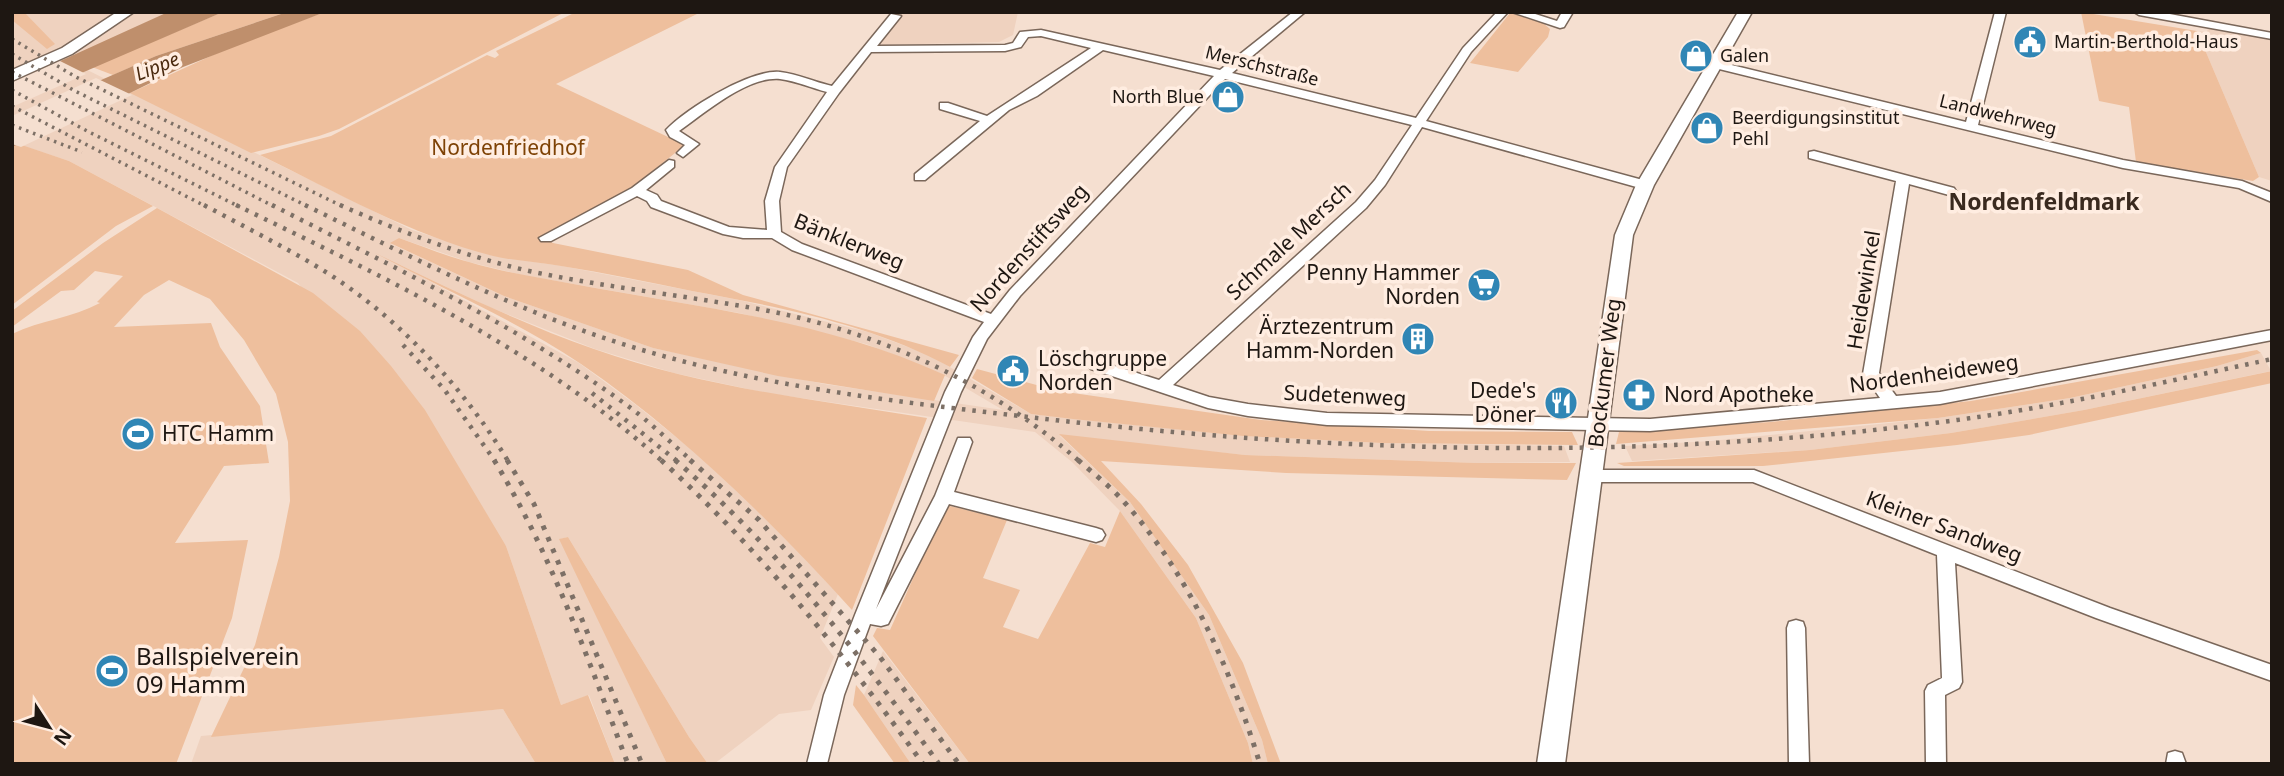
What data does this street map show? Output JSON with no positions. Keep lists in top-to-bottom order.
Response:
{
  "streets": {
    "main road": ["Bockumer Weg"],
    "street": [
      "Merschstraße",
      "Landwehrweg",
      "Schmale Mersch",
      "Bänklerweg",
      "Nordenstiftsweg",
      "Heidewinkel",
      "Nordenheideweg",
      "Sudetenweg",
      "Kleiner Sandweg"
    ]
  },
  "crossings": [
    ["Merschstraße", "Schmale Mersch"],
    ["Merschstraße", "Bänklerweg"],
    ["Merschstraße", "Nordenstiftsweg"],
    ["Merschstraße", "Bockumer Weg"],
    ["Landwehrweg", "Bockumer Weg"],
    ["Schmale Mersch", "Sudetenweg"],
    ["Bänklerweg", "Nordenstiftsweg"],
    ["Heidewinkel", "Nordenheideweg"],
    ["Bockumer Weg", "Nordenheideweg"],
    ["Bockumer Weg", "Sudetenweg"],
    ["Bockumer Weg", "Kleiner Sandweg"],
    ["Nordenheideweg", "Sudetenweg"]
  ],
  "districts": ["Nordenfeldmark"],
  "water": ["Lippe"],
  "parks": ["Nordenfriedhof"],
  "places": {
    "public building": ["Martin-Berthold-Haus", "Löschgruppe Norden"],
    "shop": ["Galen", "North Blue", "Beerdigungsinstitut Pehl"],
    "supermarket": ["Penny Hammer Norden"],
    "building": ["Ärztezentrum Hamm-Norden"],
    "pharmacy": ["Nord Apotheke"],
    "restaurant": ["Dede's Döner"],
    "sports": ["HTC Hamm", "Ballspielverein 09 Hamm"]
  },
  "north": "bottom right"
}
